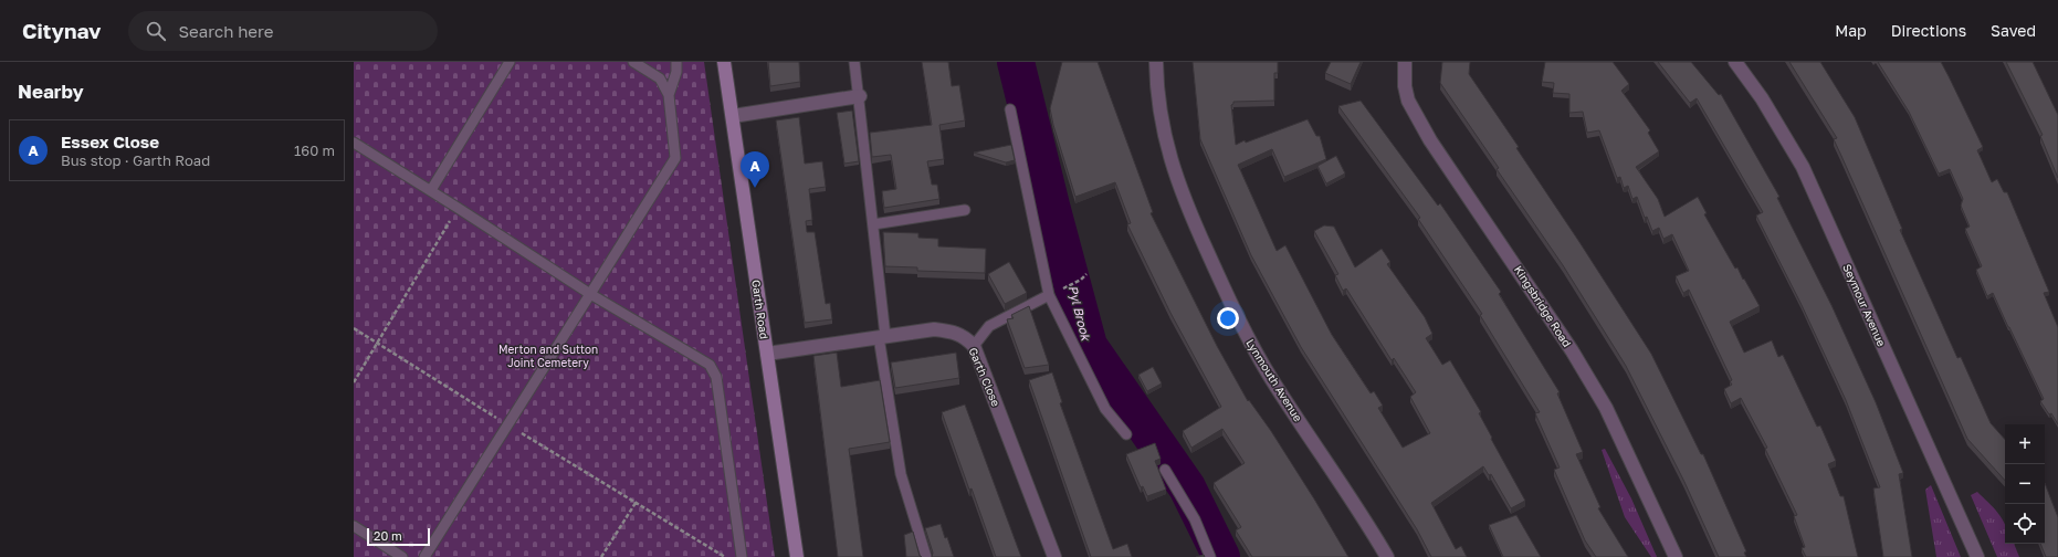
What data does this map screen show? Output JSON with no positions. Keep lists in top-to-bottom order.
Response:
{
  "streets": {
    "street": [
      "Seymour Avenue",
      "Kingsbridge Road",
      "Garth Road",
      "Garth Close",
      "Lynmouth Avenue"
    ]
  },
  "crossings": [
    ["Garth Road", "Garth Close"]
  ],
  "water": ["Pyl Brook"],
  "parks": ["Merton and Sutton Joint Cemetery"],
  "scale_bar": "20 m",
  "page": {
    "header": "Citynav",
    "search": "Search here",
    "nav": ["Map", "Directions", "Saved"],
    "heading": "Nearby",
    "list": [
      {
        "mark": "A",
        "name": "Essex Close",
        "note": "Bus stop · Garth Road",
        "value": "160 m"
      }
    ],
    "pins": "A",
    "map_buttons": ["+", "−"],
    "scale": "20 m"
  }
}
